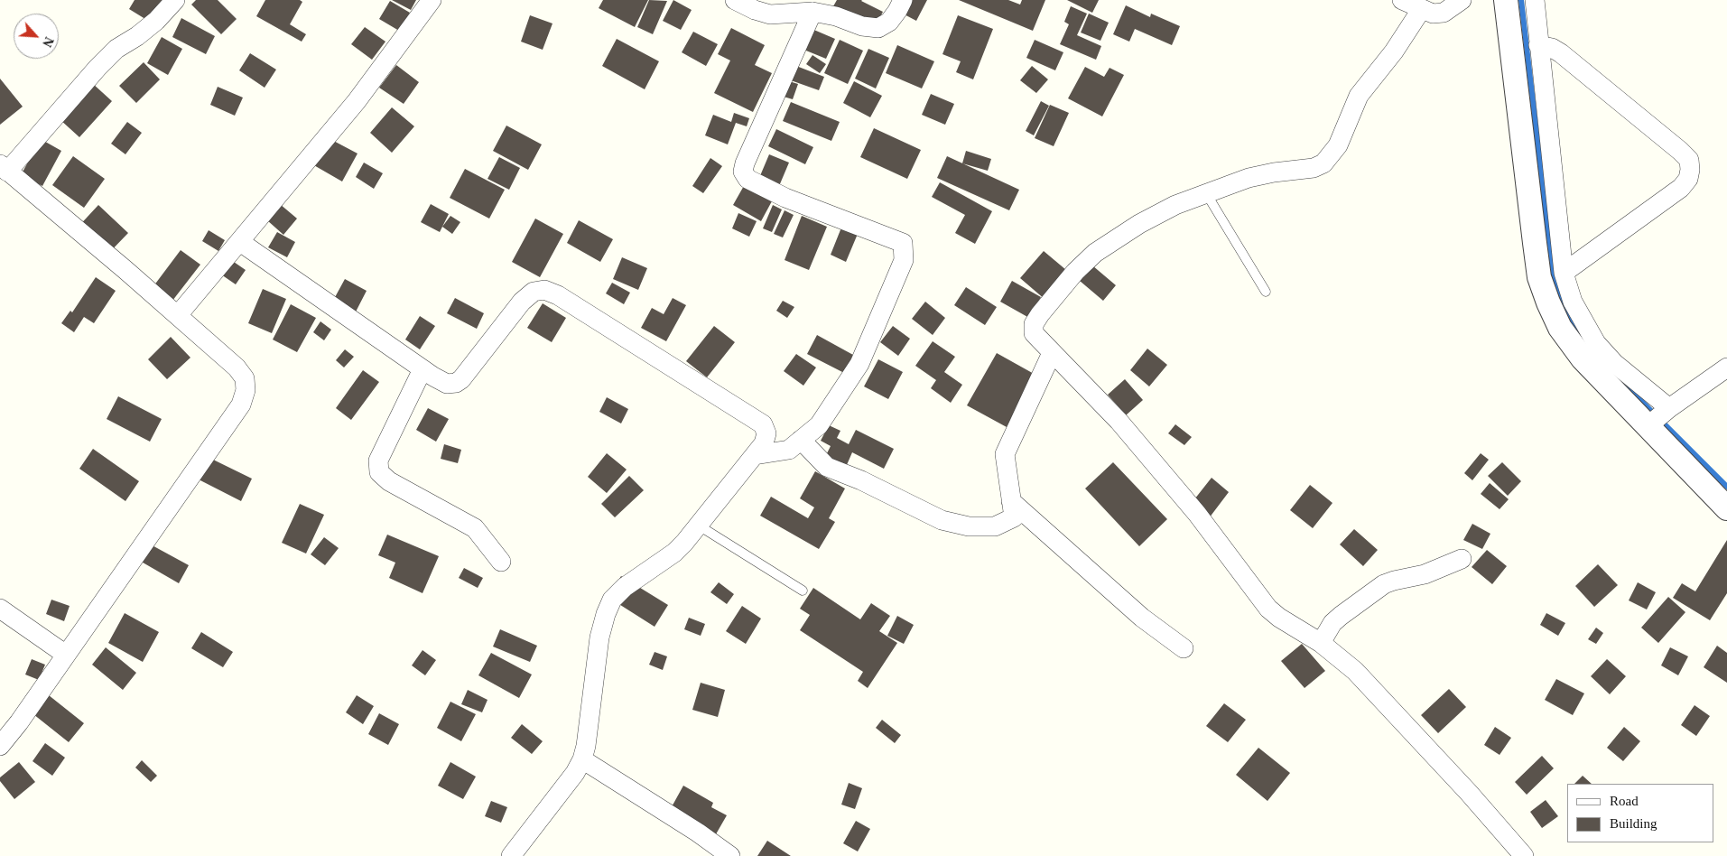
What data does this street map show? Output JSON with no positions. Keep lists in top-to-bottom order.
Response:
{
  "legend": ["Road", "Building"],
  "north": "bottom right"
}
